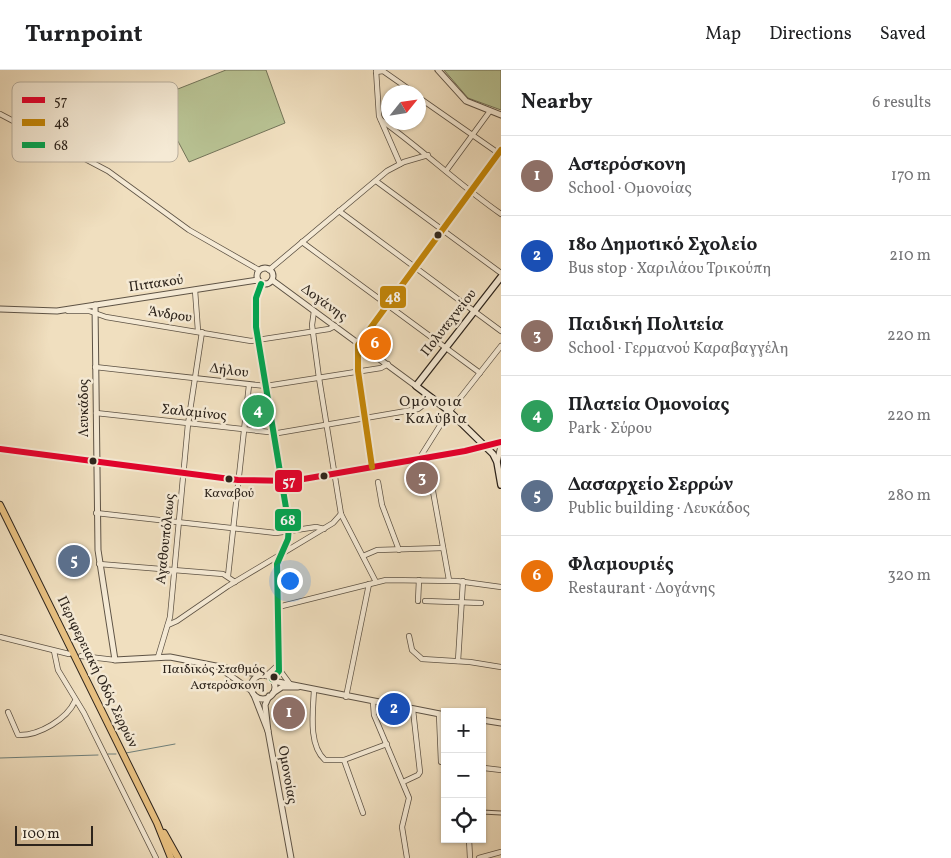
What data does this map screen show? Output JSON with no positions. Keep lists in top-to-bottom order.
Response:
{
  "streets": {
    "main road": ["Δογάνης", "Πολυτεχνείου", "Περιφερειακή Οδός Σερρών"],
    "street": [
      "Πιττακού",
      "Άνδρου",
      "Δήλου",
      "Λευκάδος",
      "Σαλαμίνος",
      "Αγαθουπόλεως",
      "Ομονοίας"
    ]
  },
  "crossings": [
    ["Πιττακού", "Δογάνης"],
    ["Πιττακού", "Άνδρου"],
    ["Πιττακού", "Λευκάδος"],
    ["Πιττακού", "Αγαθουπόλεως"],
    ["Δογάνης", "Άνδρου"],
    ["Δογάνης", "Πολυτεχνείου"],
    ["Δογάνης", "Δήλου"],
    ["Δογάνης", "Σαλαμίνος"],
    ["Άνδρου", "Λευκάδος"],
    ["Άνδρου", "Αγαθουπόλεως"],
    ["Δήλου", "Λευκάδος"],
    ["Δήλου", "Αγαθουπόλεως"],
    ["Λευκάδος", "Σαλαμίνος"],
    ["Σαλαμίνος", "Αγαθουπόλεως"]
  ],
  "districts": ["Ομόνοια - Καλύβια"],
  "places": ["Καναβού", "Παιδικός Σταθμός Αστερόσκονη"],
  "lines": ["transit line 48", "transit line 68", "transit line 57"],
  "legend": ["57", "48", "68"],
  "scale_bar": "100 m",
  "north": "top right",
  "page": {
    "header": "Turnpoint",
    "nav": ["Map", "Directions", "Saved"],
    "heading": ["Nearby", "6 results"],
    "list": [
      {
        "mark": "1",
        "name": "Αστερόσκονη",
        "note": "School · Ομονοίας",
        "value": "170 m"
      },
      {
        "mark": "2",
        "name": "18ο Δημοτικό Σχολείο",
        "note": "Bus stop · Χαριλάου Τρικούπη",
        "value": "210 m"
      },
      {
        "mark": "3",
        "name": "Παιδική Πολιτεία",
        "note": "School · Γερμανού Καραβαγγέλη",
        "value": "220 m"
      },
      {
        "mark": "4",
        "name": "Πλατεία Ομονοίας",
        "note": "Park · Σύρου",
        "value": "220 m"
      },
      {
        "mark": "5",
        "name": "Δασαρχείο Σερρών",
        "note": "Public building · Λευκάδος",
        "value": "280 m"
      },
      {
        "mark": "6",
        "name": "Φλαμουριές",
        "note": "Restaurant · Δογάνης",
        "value": "320 m"
      }
    ],
    "pins": [
      "6",
      "4",
      "3",
      "5",
      "2",
      "1"
    ],
    "map_buttons": ["+", "−"],
    "scale": "100 m"
  }
}
